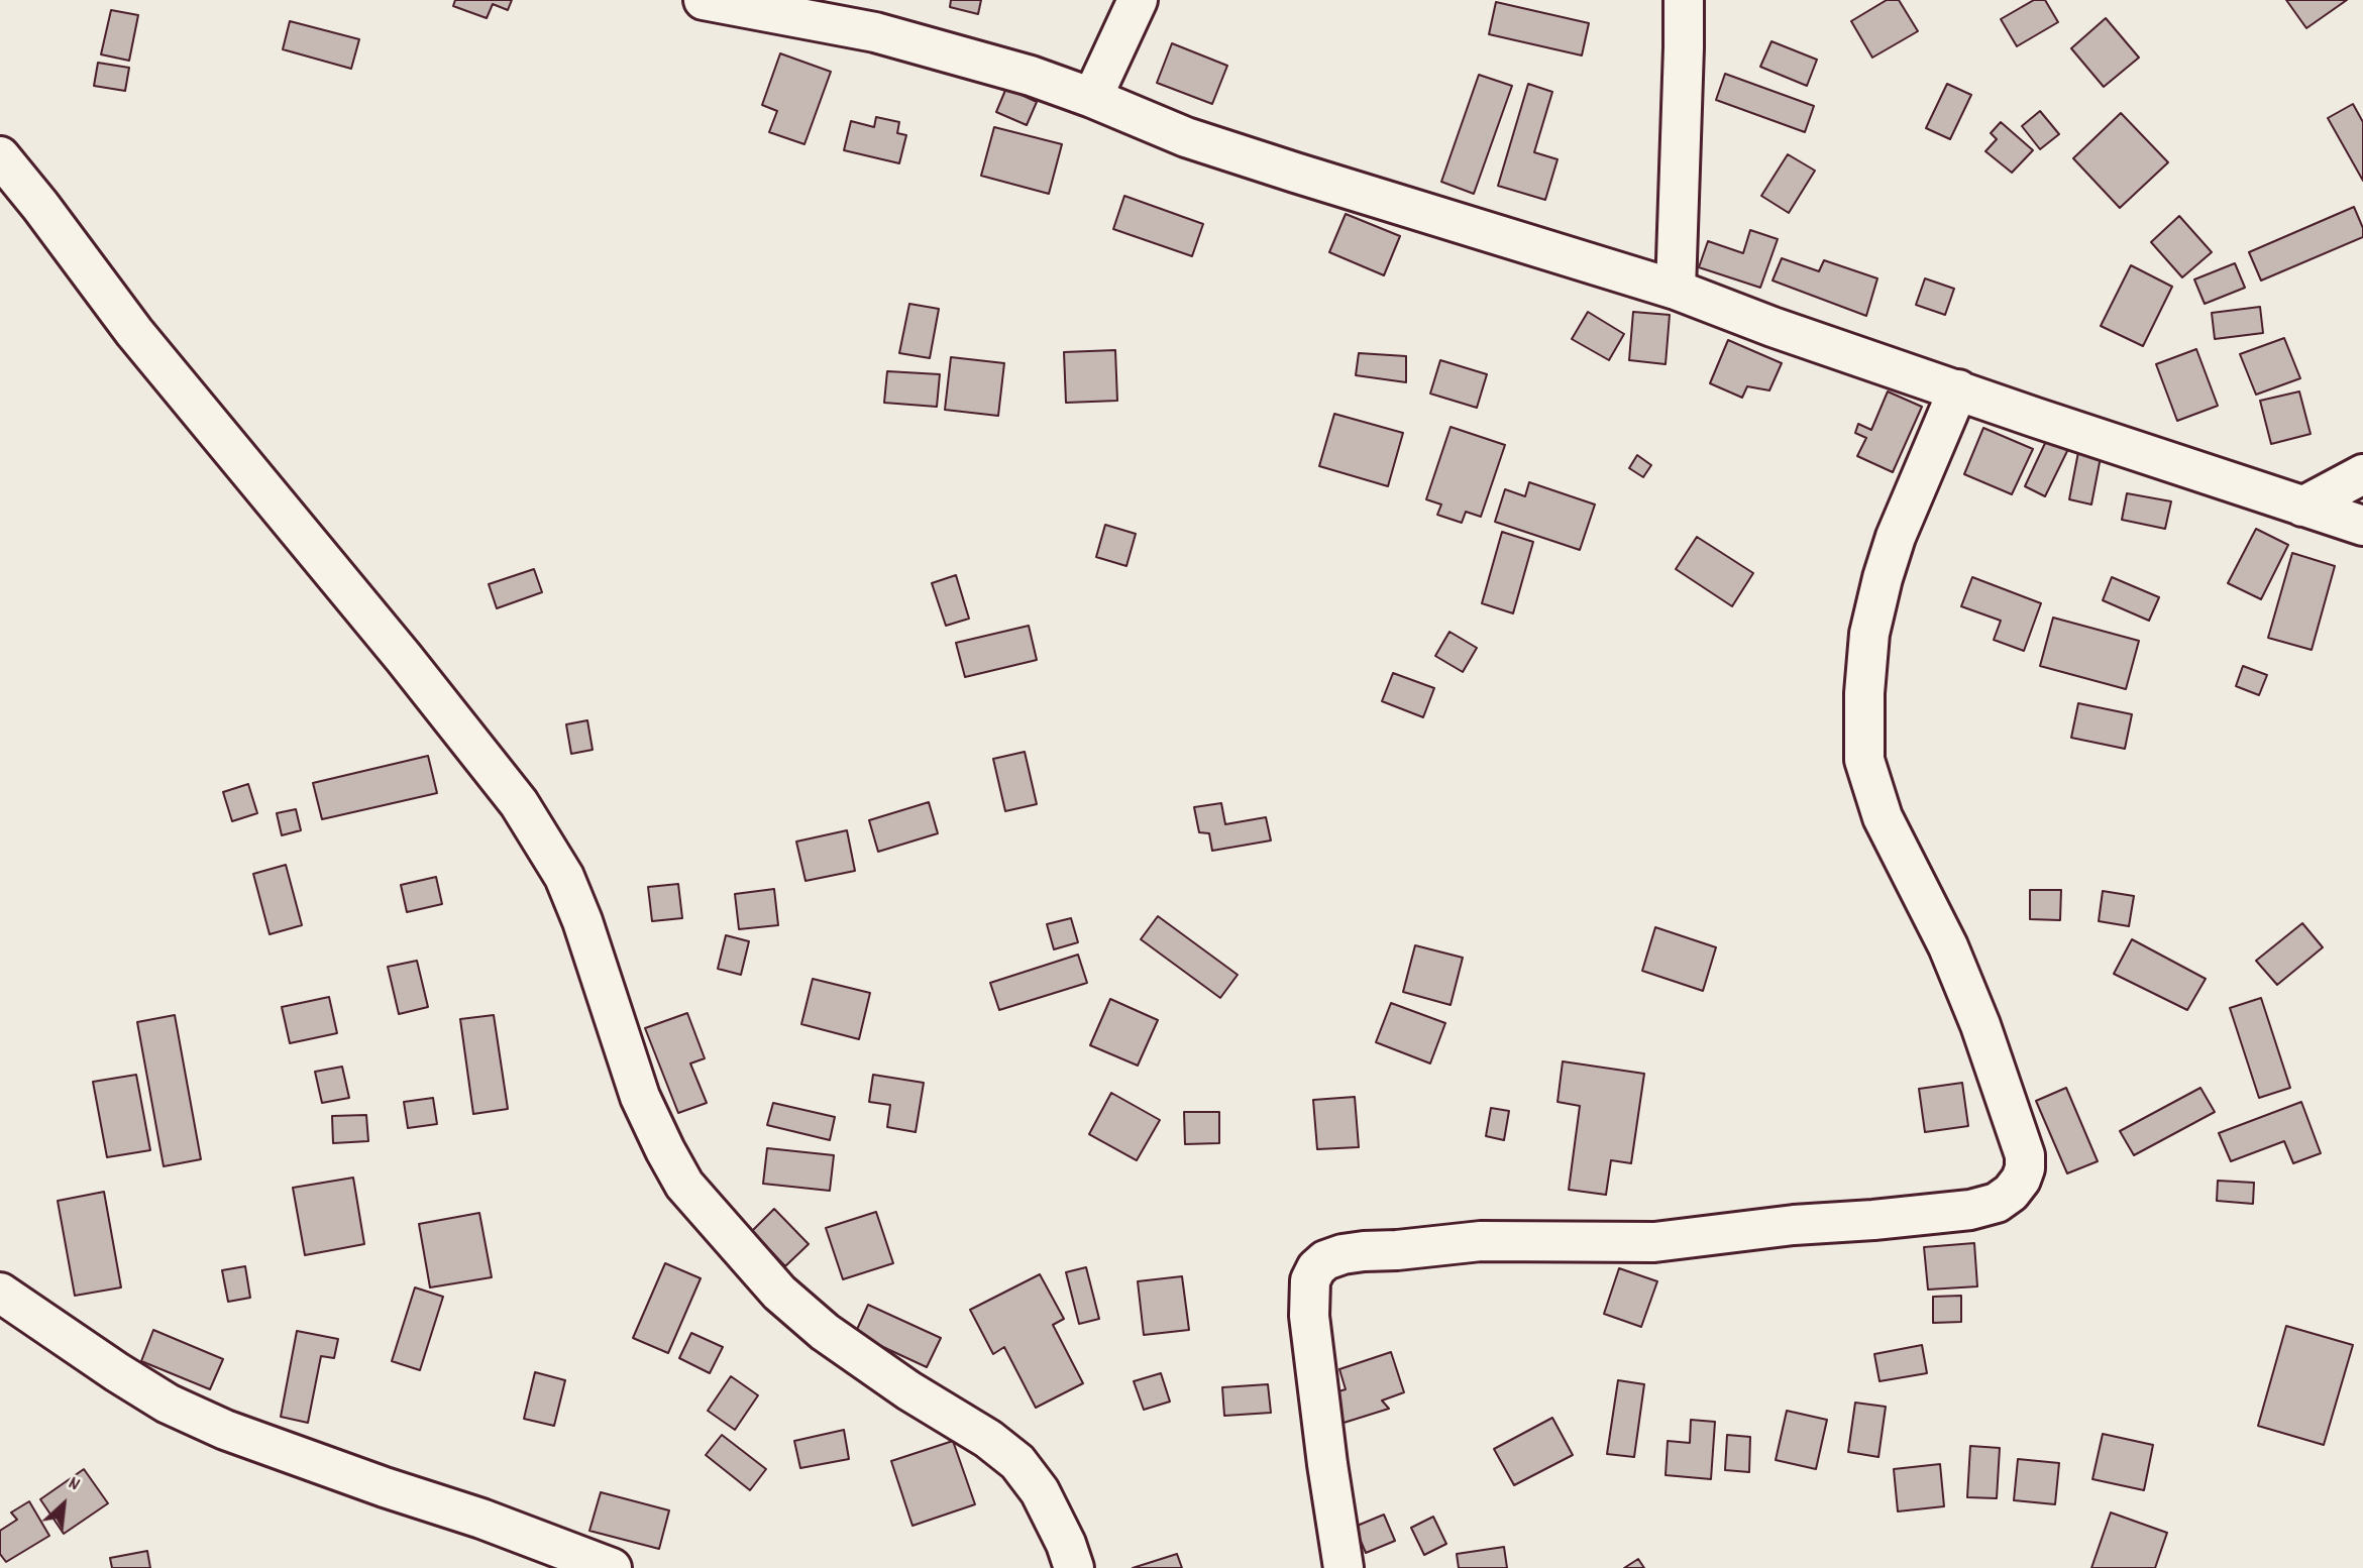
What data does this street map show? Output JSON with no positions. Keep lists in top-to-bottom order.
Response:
{
  "north": "top right"
}
